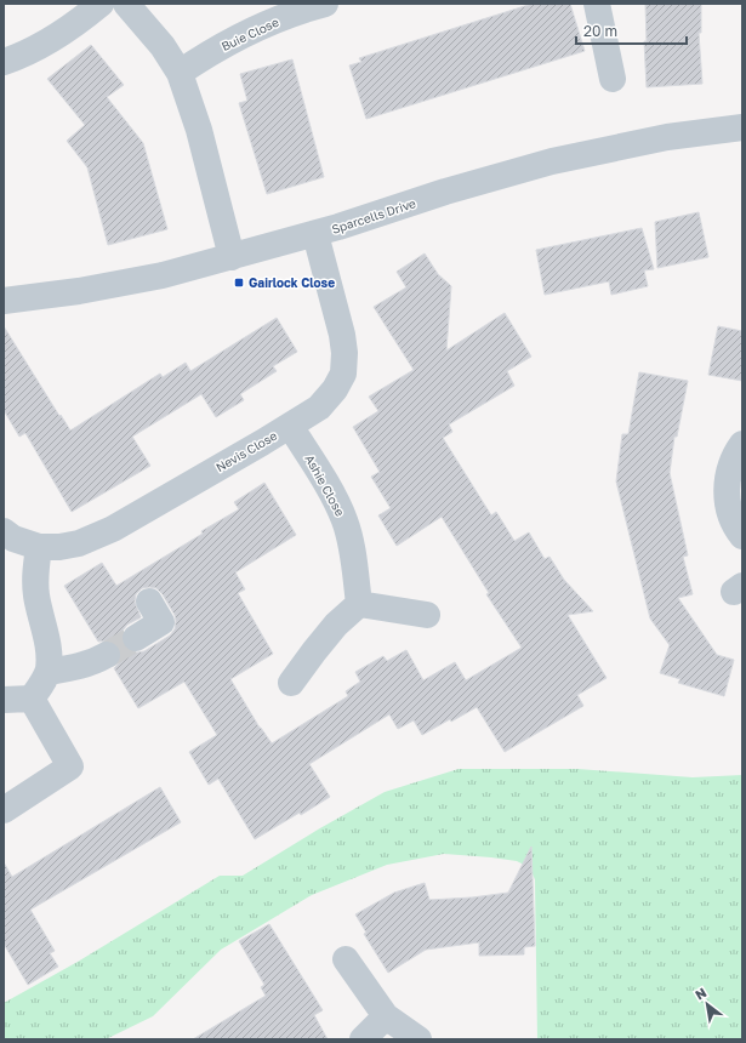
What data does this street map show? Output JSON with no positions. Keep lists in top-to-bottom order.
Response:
{
  "streets": {
    "street": [
      "Buie Close",
      "Sparcells Drive",
      "Nevis Close",
      "Ashie Close"
    ]
  },
  "crossings": [
    ["Sparcells Drive", "Nevis Close"],
    ["Nevis Close", "Ashie Close"]
  ],
  "places": {
    "transit": ["Gairlock Close"]
  },
  "scale_bar": "20 m",
  "north": "top left"
}
